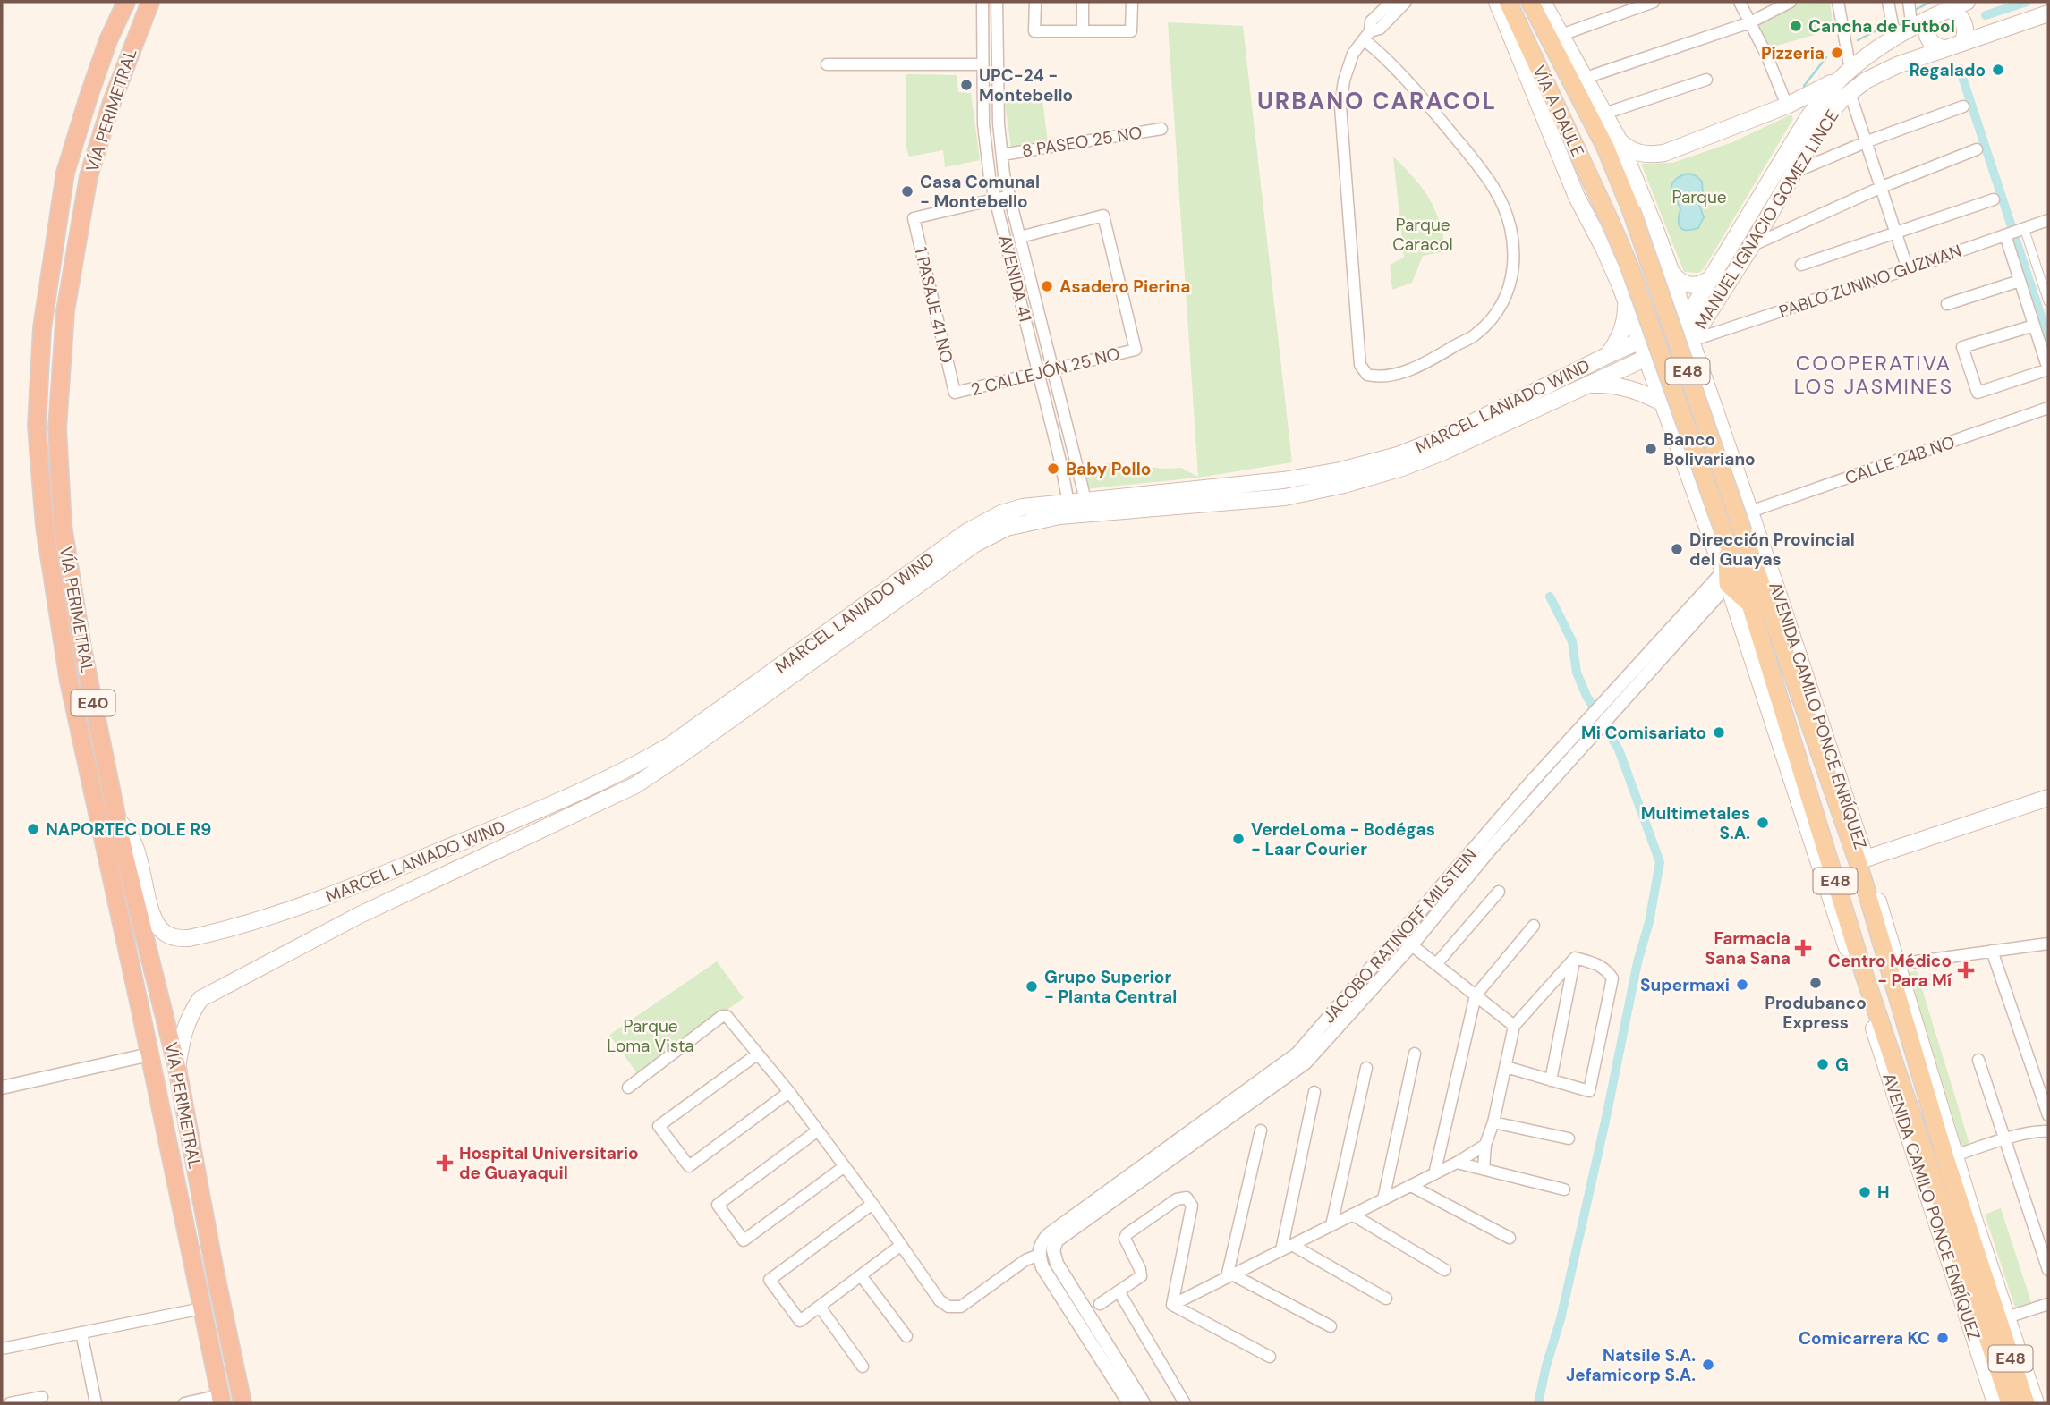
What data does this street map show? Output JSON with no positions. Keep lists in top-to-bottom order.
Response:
{
  "streets": {
    "highway": ["VÍA PERIMETRAL", "E40"],
    "main road": [
      "VÍA A DAULE",
      "MANUEL IGNACIO GOMEZ LINCE",
      "E48",
      "MARCEL LANIADO WIND",
      "AVENIDA CAMILO PONCE ENRÍQUEZ"
    ],
    "street": [
      "8 PASEO 25 NO",
      "AVENIDA 41",
      "PABLO ZUNINO GUZMAN",
      "1 PASAJE 41 NO",
      "2 CALLEJÓN 25 NO",
      "CALLE 24B NO",
      "JACOBO RATINOFF MILSTEIN"
    ]
  },
  "crossings": [
    ["VÍA PERIMETRAL", "MARCEL LANIADO WIND"],
    ["VÍA A DAULE", "AVENIDA CAMILO PONCE ENRÍQUEZ"],
    ["8 PASEO 25 NO", "AVENIDA 41"],
    ["MANUEL IGNACIO GOMEZ LINCE", "PABLO ZUNINO GUZMAN"],
    ["MANUEL IGNACIO GOMEZ LINCE", "MARCEL LANIADO WIND"],
    ["MANUEL IGNACIO GOMEZ LINCE", "AVENIDA CAMILO PONCE ENRÍQUEZ"],
    ["AVENIDA 41", "1 PASAJE 41 NO"],
    ["AVENIDA 41", "2 CALLEJÓN 25 NO"],
    ["AVENIDA 41", "MARCEL LANIADO WIND"],
    ["PABLO ZUNINO GUZMAN", "MARCEL LANIADO WIND"],
    ["PABLO ZUNINO GUZMAN", "AVENIDA CAMILO PONCE ENRÍQUEZ"],
    ["1 PASAJE 41 NO", "2 CALLEJÓN 25 NO"],
    ["MARCEL LANIADO WIND", "AVENIDA CAMILO PONCE ENRÍQUEZ"],
    ["CALLE 24B NO", "AVENIDA CAMILO PONCE ENRÍQUEZ"],
    ["AVENIDA CAMILO PONCE ENRÍQUEZ", "JACOBO RATINOFF MILSTEIN"]
  ],
  "districts": ["URBANO CARACOL", "COOPERATIVA LOS JASMINES"],
  "parks": ["Parque", "Parque Caracol", "Parque Loma Vista"],
  "places": {
    "other": [
      "Cancha de Futbol",
      "Pizzeria",
      "Regalado",
      "UPC-24 - Montebello",
      "Casa Comunal - Montebello",
      "Asadero Pierina",
      "Banco Bolivariano",
      "Baby Pollo",
      "Dirección Provincial del Guayas",
      "Mi Comisariato",
      "Multimetales S.A.",
      "NAPORTEC DOLE R9",
      "VerdeLoma - Bodégas - Laar Courier",
      "Produbanco Express",
      "Supermaxi",
      "Grupo Superior - Planta Central",
      "G",
      "H",
      "Comicarrera KC",
      "Natsile S.A. Jefamicorp S.A."
    ],
    "health": ["Farmacia Sana Sana", "Centro Médico - Para Mí", "Hospital Universitario de Guayaquil"]
  }
}
